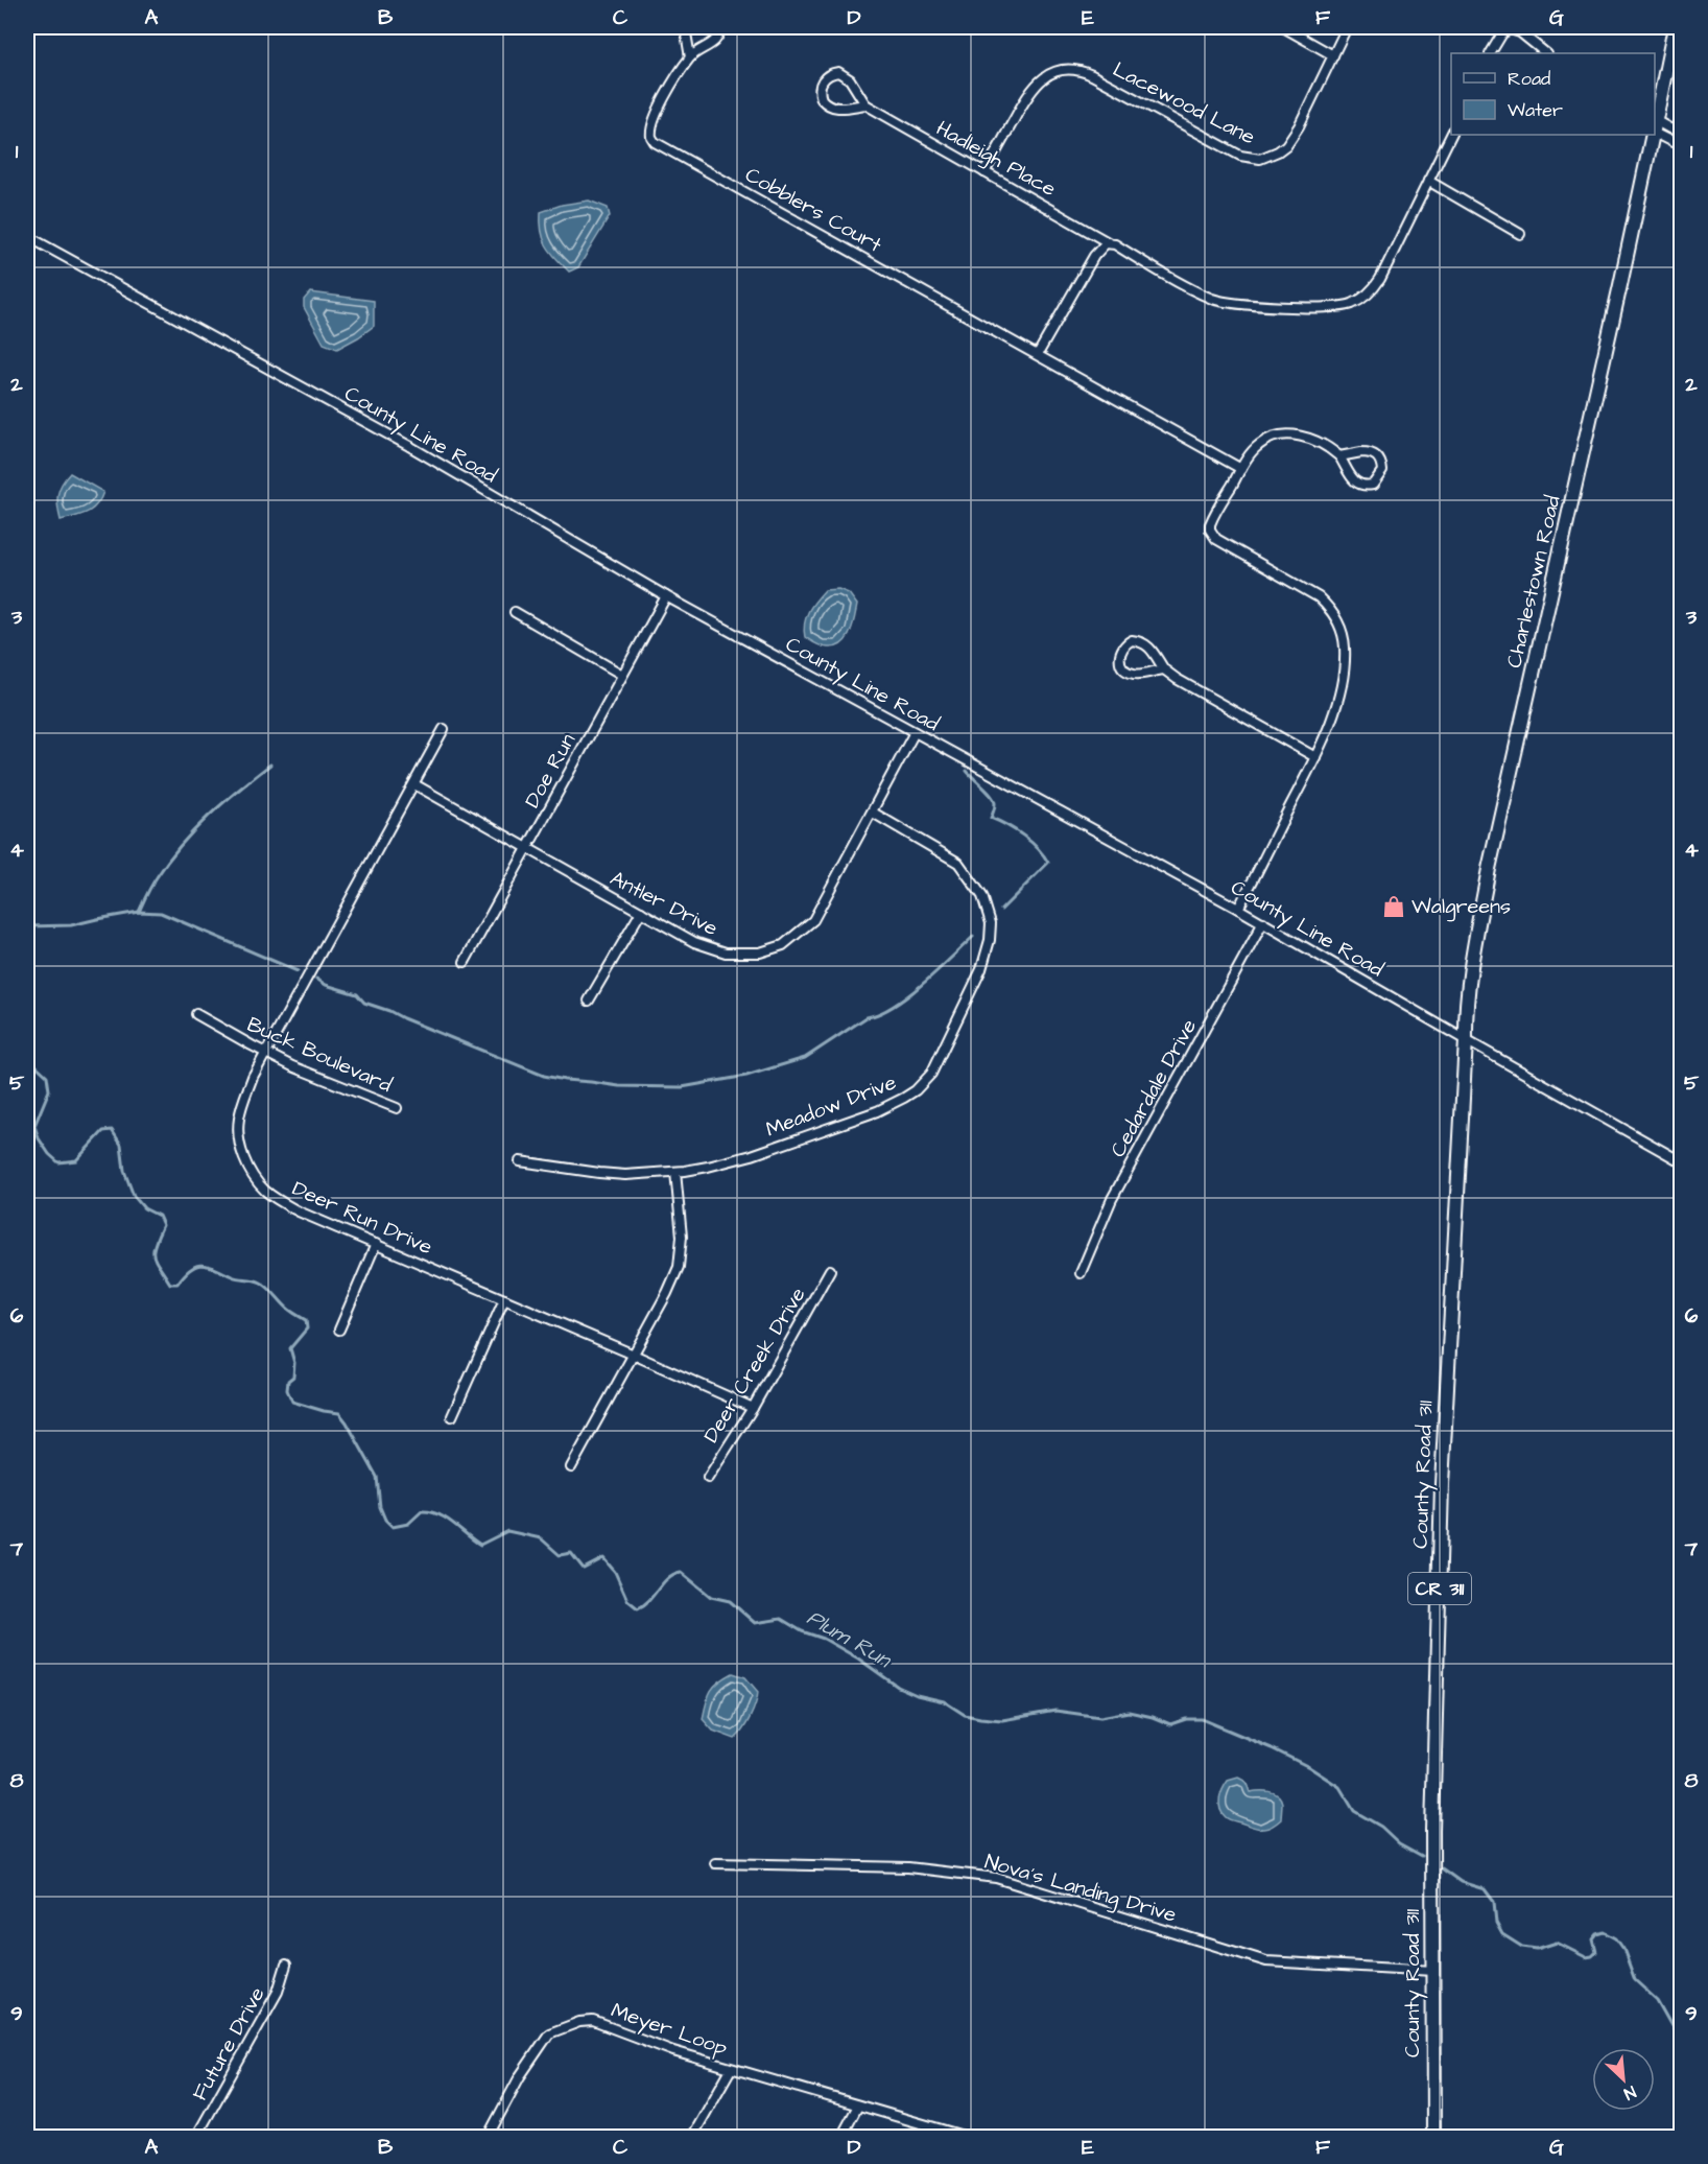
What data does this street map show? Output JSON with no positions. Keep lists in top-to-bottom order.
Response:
{
  "streets": {
    "main road": ["Charlestown Road", "County Road 311", "CR 311"],
    "street": [
      "Lacewood Lane",
      "Hadleigh Place",
      "Cobblers Court",
      "County Line Road",
      "Doe Run",
      "Antler Drive",
      "Buck Boulevard",
      "Cedardale Drive",
      "Meadow Drive",
      "Deer Run Drive",
      "Deer Creek Drive",
      "Nova's Landing Drive",
      "Meyer Loop",
      "Future Drive"
    ]
  },
  "crossings": [
    ["Lacewood Lane", "Hadleigh Place"],
    ["County Line Road", "Charlestown Road"],
    ["County Line Road", "Doe Run"],
    ["County Line Road", "Antler Drive"],
    ["County Line Road", "Cedardale Drive"],
    ["County Line Road", "County Road 311"],
    ["Charlestown Road", "County Road 311"],
    ["Doe Run", "Antler Drive"],
    ["Antler Drive", "Meadow Drive"],
    ["Antler Drive", "Deer Run Drive"],
    ["Buck Boulevard", "Deer Run Drive"],
    ["Deer Run Drive", "Deer Creek Drive"],
    ["County Road 311", "Nova's Landing Drive"]
  ],
  "water": ["Plum Run"],
  "places": {
    "shop": ["Walgreens"]
  },
  "legend": ["Road", "Water"],
  "north": "bottom right",
  "grid": {
    "columns": [
      "A",
      "B",
      "C",
      "D",
      "E",
      "F",
      "G"
    ],
    "rows": [
      "1",
      "2",
      "3",
      "4",
      "5",
      "6",
      "7",
      "8",
      "9"
    ]
  }
}
